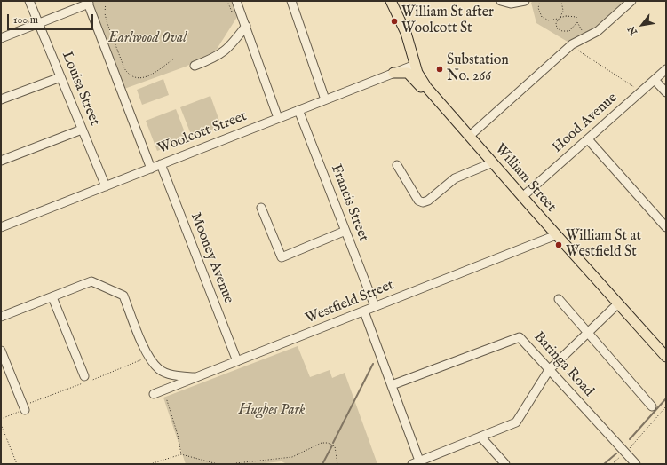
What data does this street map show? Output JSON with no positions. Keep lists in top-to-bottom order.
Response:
{
  "streets": {
    "main road": ["William Street"],
    "street": [
      "Louisa Street",
      "Hood Avenue",
      "Woolcott Street",
      "Francis Street",
      "Mooney Avenue",
      "Westfield Street",
      "Baringa Road"
    ]
  },
  "crossings": [
    ["Louisa Street", "Woolcott Street"],
    ["Hood Avenue", "William Street"],
    ["Woolcott Street", "William Street"],
    ["Woolcott Street", "Francis Street"],
    ["Woolcott Street", "Mooney Avenue"],
    ["William Street", "Westfield Street"],
    ["Francis Street", "Westfield Street"],
    ["Mooney Avenue", "Westfield Street"]
  ],
  "parks": ["Earlwood Oval", "Hughes Park"],
  "places": ["William St after Woolcott St", "Substation No. 266", "William St at Westfield St"],
  "scale_bar": "100 m",
  "north": "bottom left"
}
